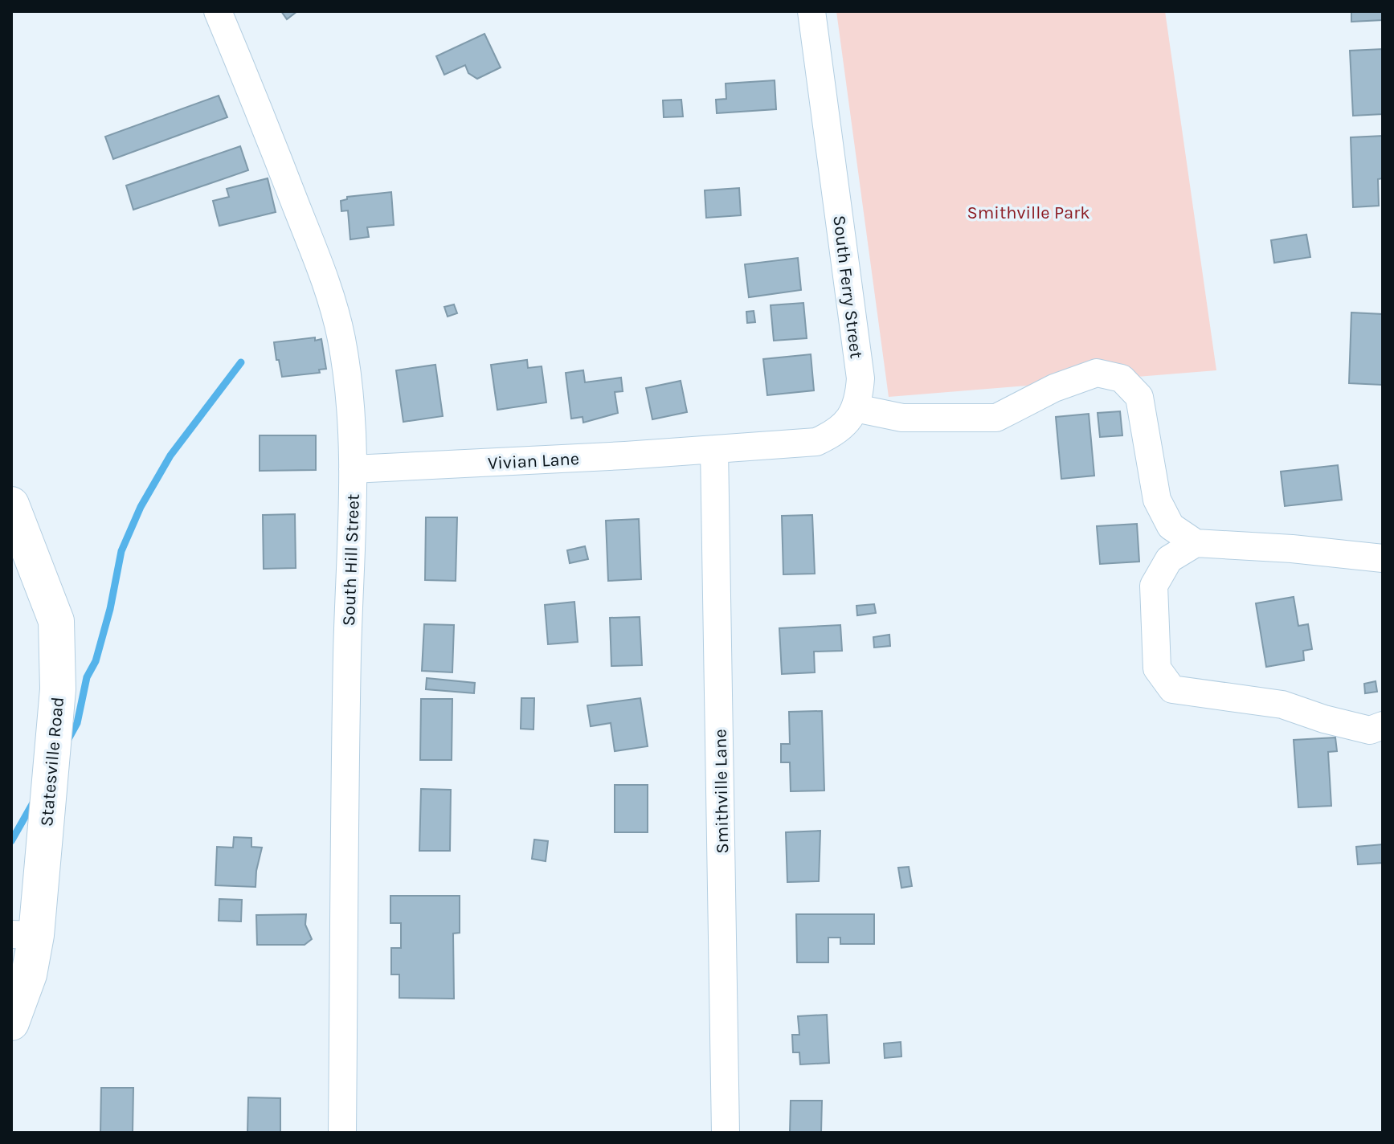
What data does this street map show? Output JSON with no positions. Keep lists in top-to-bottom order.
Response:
{
  "streets": {
    "main road": ["Statesville Road"],
    "street": [
      "South Ferry Street",
      "Vivian Lane",
      "South Hill Street",
      "Smithville Lane"
    ]
  },
  "crossings": [
    ["Vivian Lane", "South Hill Street"],
    ["Vivian Lane", "Smithville Lane"]
  ],
  "parks": ["Smithville Park"]
}
